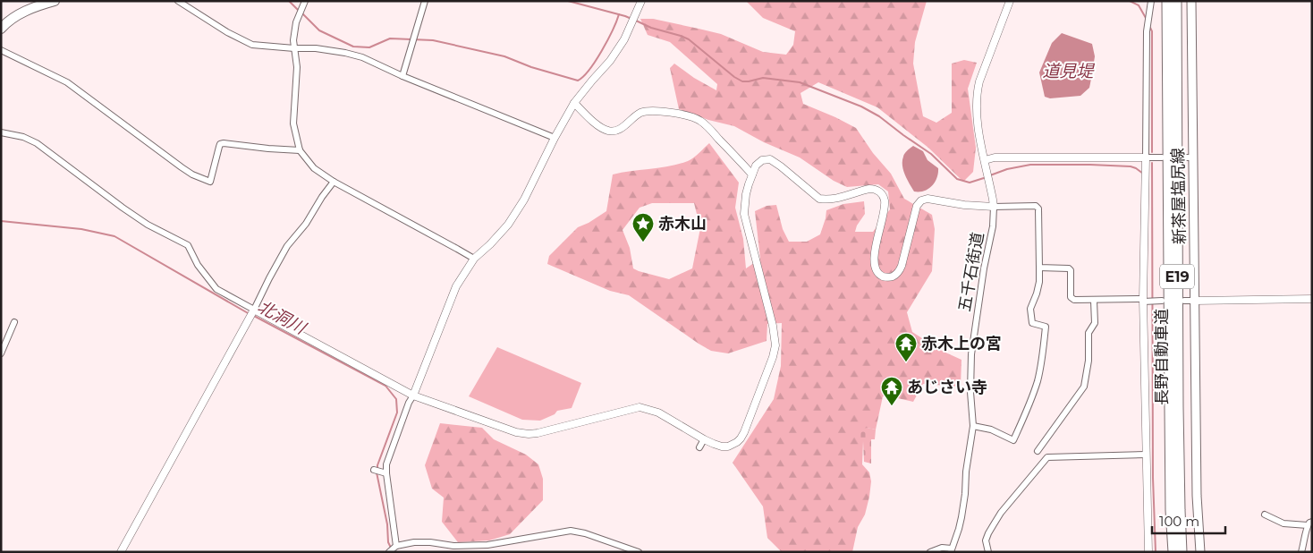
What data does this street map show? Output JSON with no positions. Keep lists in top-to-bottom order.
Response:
{
  "streets": {
    "highway": ["E19", "長野自動車道"],
    "main road": ["新茶屋塩尻線"],
    "street": ["五千石街道"]
  },
  "water": ["道見堤", "北洞川"],
  "places": {
    "place": ["赤木山"],
    "temple": ["赤木上の宮", "あじさい寺"]
  },
  "scale_bar": "100 m"
}
